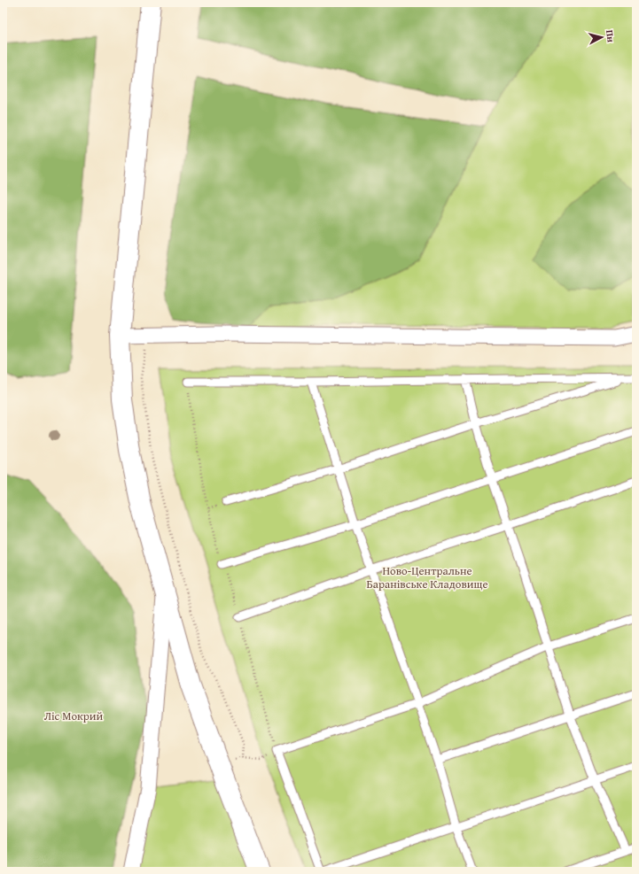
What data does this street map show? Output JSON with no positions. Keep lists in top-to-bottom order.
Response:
{
  "parks": ["Ново-Центральне Баранівське Кладовище", "Ліс Мокрий"],
  "north": "right"
}
